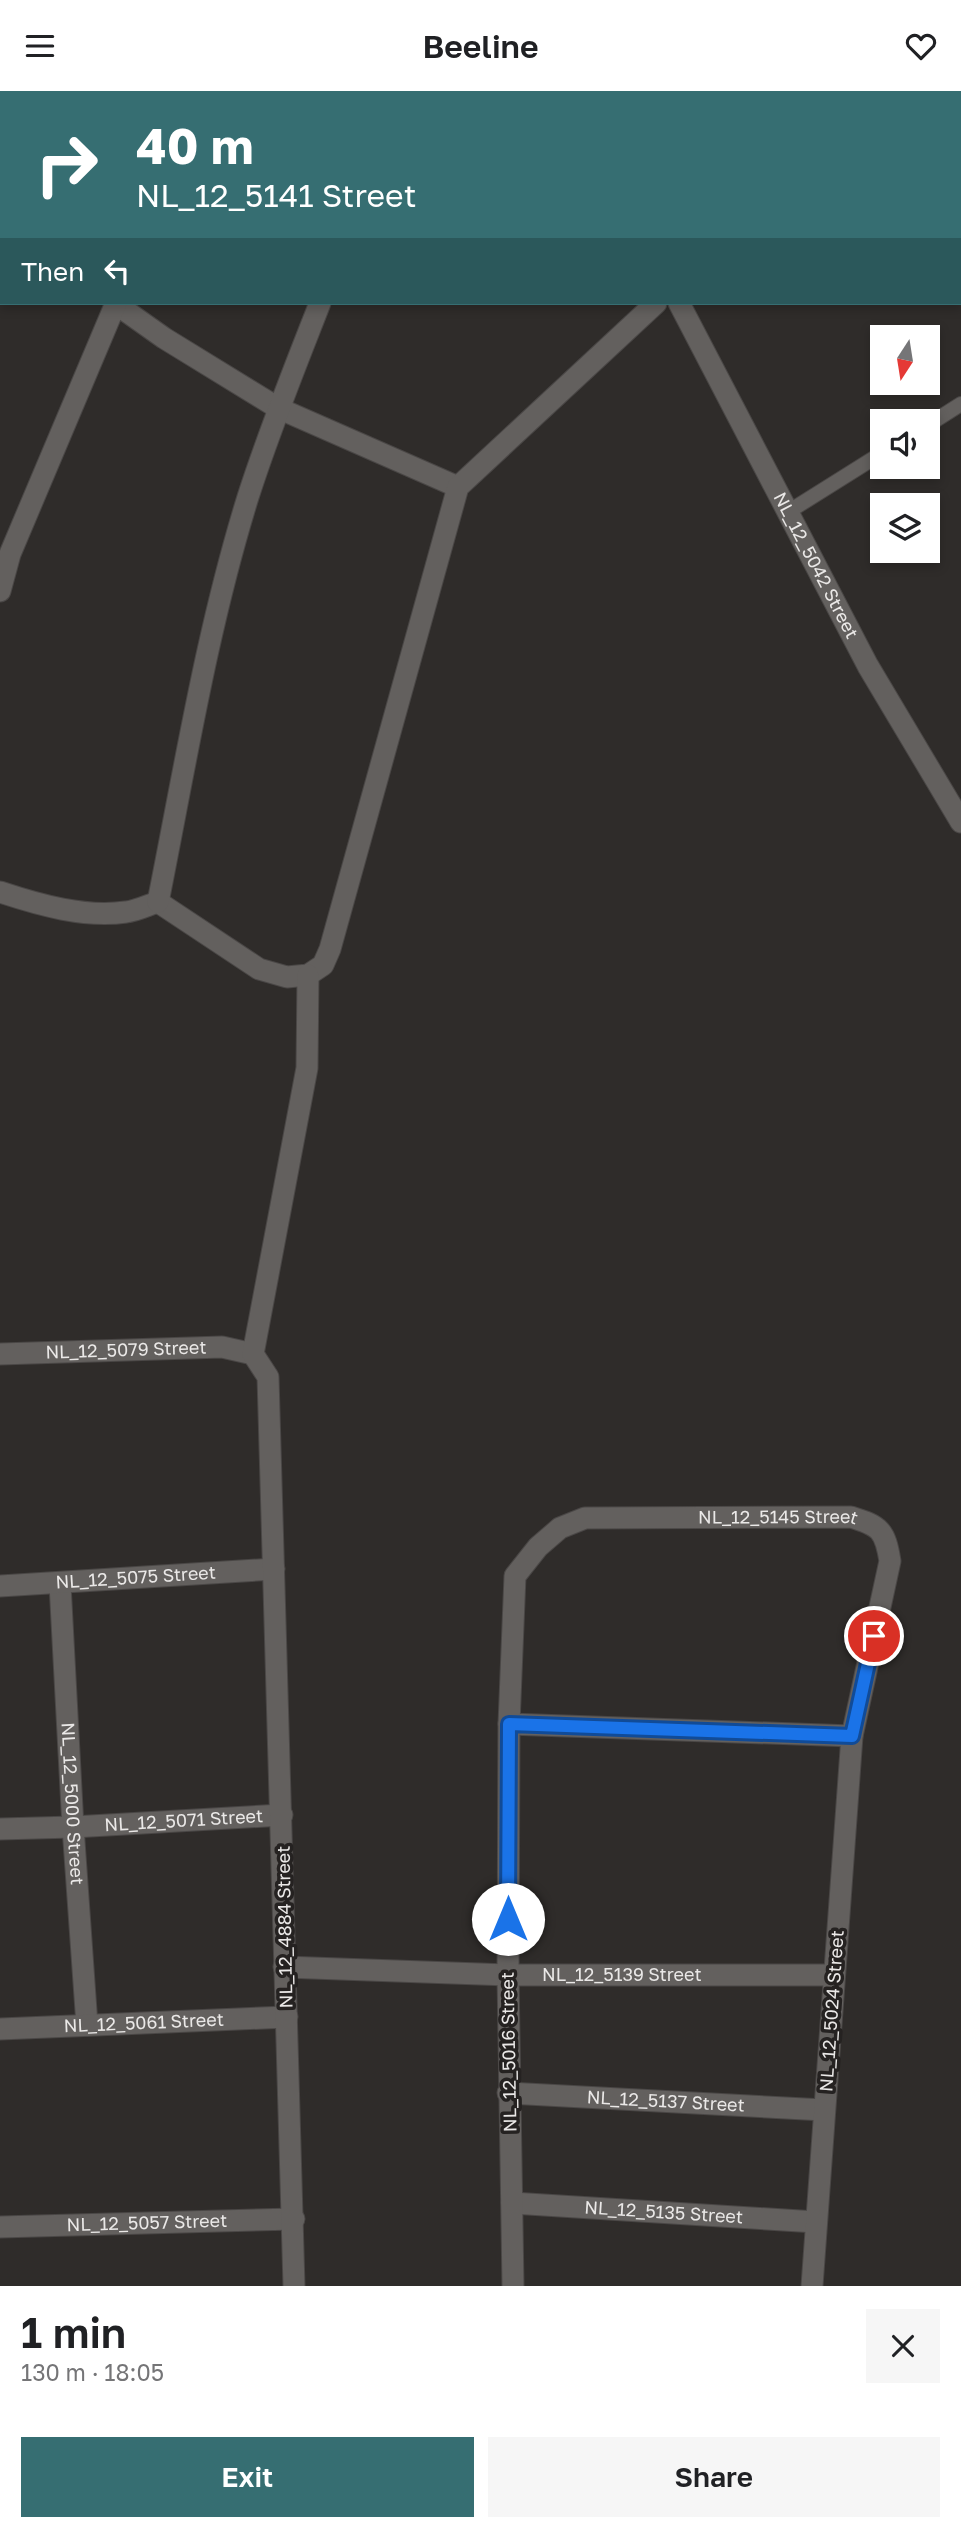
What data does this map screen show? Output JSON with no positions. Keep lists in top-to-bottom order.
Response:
{
  "streets": {
    "street": [
      "NL_12_5042 Street",
      "NL_12_5079 Street",
      "NL_12_5145 Street",
      "NL_12_5075 Street",
      "NL_12_5000 Street",
      "NL_12_5071 Street",
      "NL_12_4884 Street",
      "NL_12_5139 Street",
      "NL_12_5024 Street",
      "NL_12_5061 Street",
      "NL_12_5016 Street",
      "NL_12_5137 Street",
      "NL_12_5135 Street",
      "NL_12_5057 Street"
    ]
  },
  "crossings": [
    ["NL_12_5079 Street", "NL_12_4884 Street"],
    ["NL_12_5145 Street", "NL_12_5024 Street"],
    ["NL_12_5145 Street", "NL_12_5016 Street"],
    ["NL_12_5075 Street", "NL_12_5000 Street"],
    ["NL_12_5075 Street", "NL_12_4884 Street"],
    ["NL_12_5000 Street", "NL_12_5071 Street"],
    ["NL_12_5000 Street", "NL_12_5061 Street"],
    ["NL_12_5071 Street", "NL_12_4884 Street"],
    ["NL_12_4884 Street", "NL_12_5139 Street"],
    ["NL_12_4884 Street", "NL_12_5061 Street"],
    ["NL_12_4884 Street", "NL_12_5057 Street"],
    ["NL_12_5139 Street", "NL_12_5024 Street"],
    ["NL_12_5139 Street", "NL_12_5016 Street"],
    ["NL_12_5024 Street", "NL_12_5137 Street"],
    ["NL_12_5024 Street", "NL_12_5135 Street"],
    ["NL_12_5016 Street", "NL_12_5137 Street"],
    ["NL_12_5016 Street", "NL_12_5135 Street"]
  ],
  "north": "bottom",
  "page": {
    "header": "Beeline",
    "turn": ["40 m", "NL_12_5141 Street"],
    "then": "Then",
    "heading": ["1 min", "130 m · 18:05"],
    "buttons": ["Exit", "Share"]
  }
}
